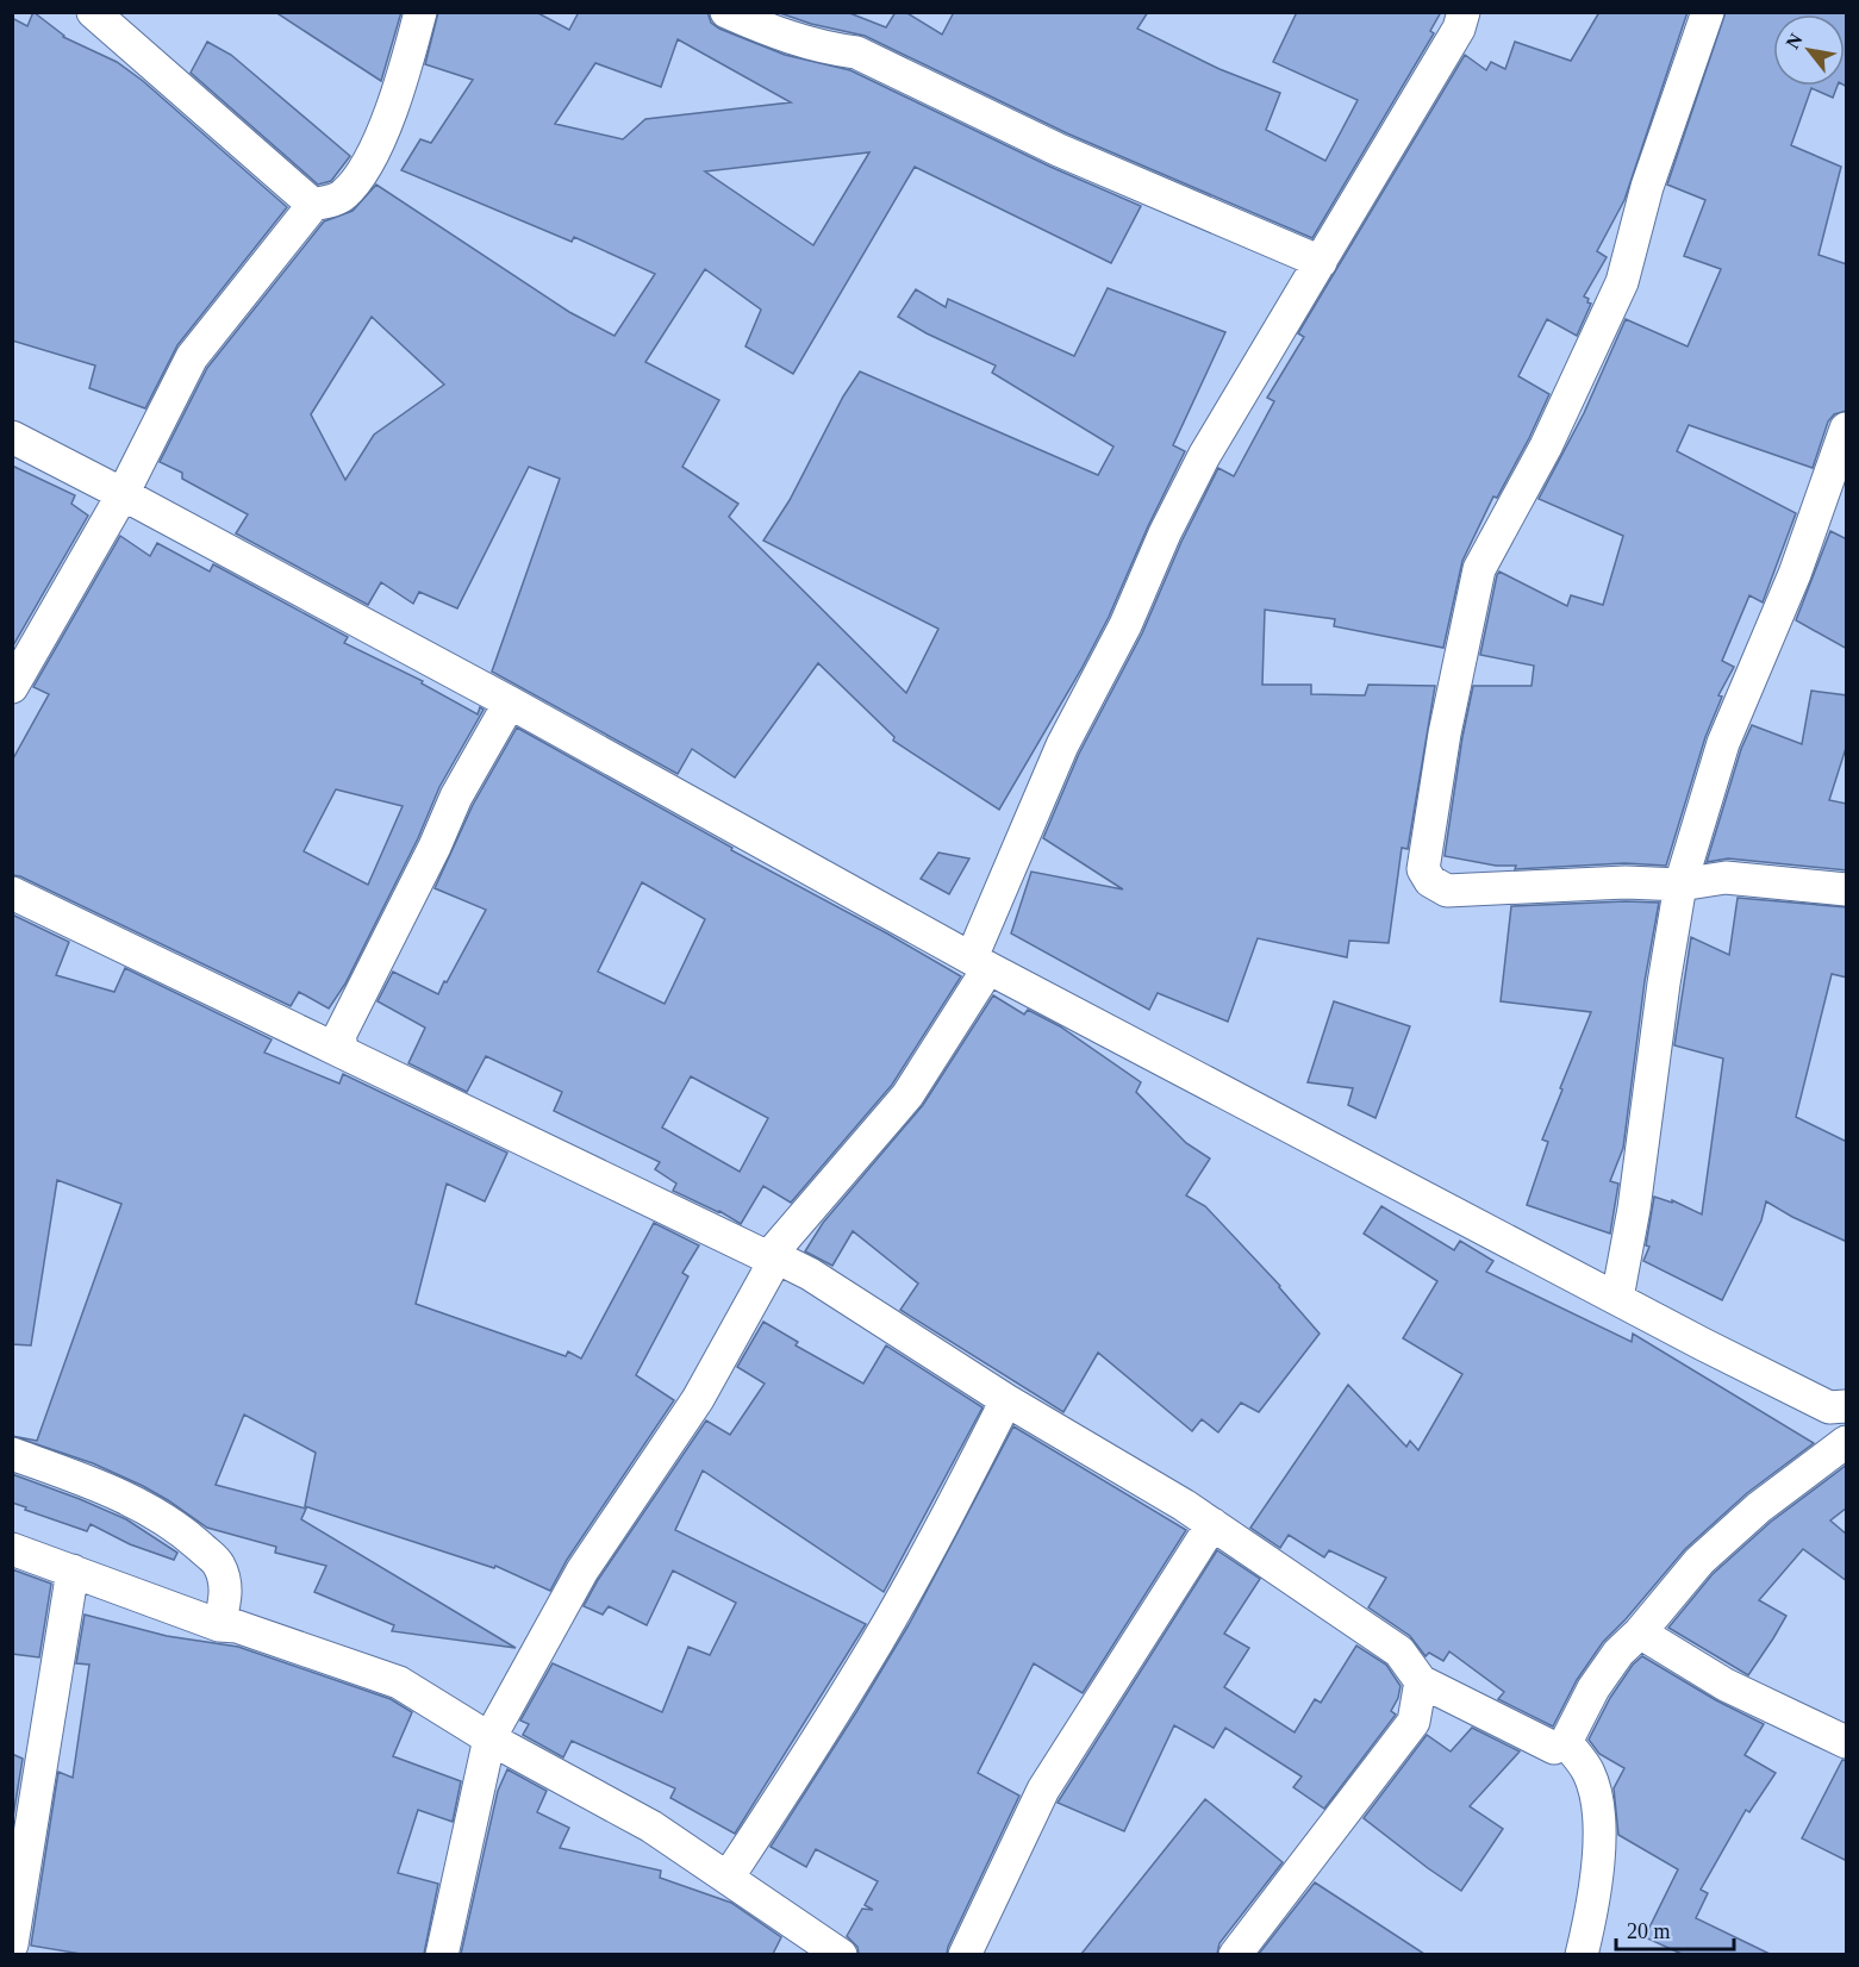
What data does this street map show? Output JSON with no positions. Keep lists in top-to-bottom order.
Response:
{
  "scale_bar": "20 m",
  "north": "top left"
}
